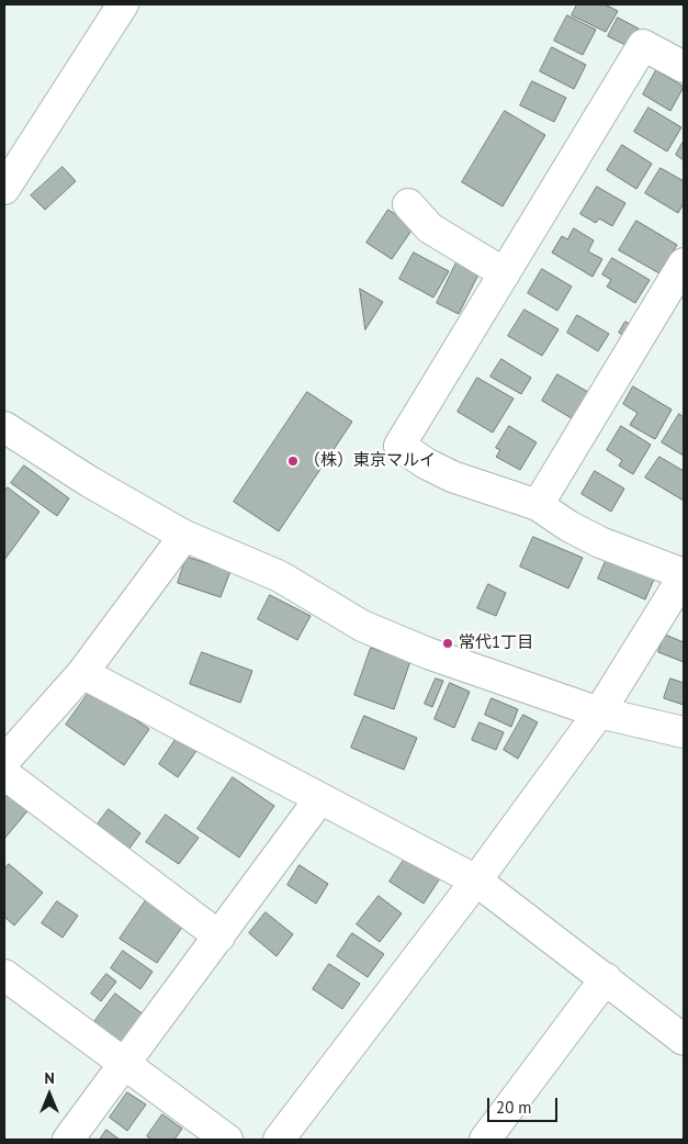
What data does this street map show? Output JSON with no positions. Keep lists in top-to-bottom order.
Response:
{
  "places": ["（株）東京マルイ", "常代1丁目"],
  "scale_bar": "20 m",
  "north": "top"
}
